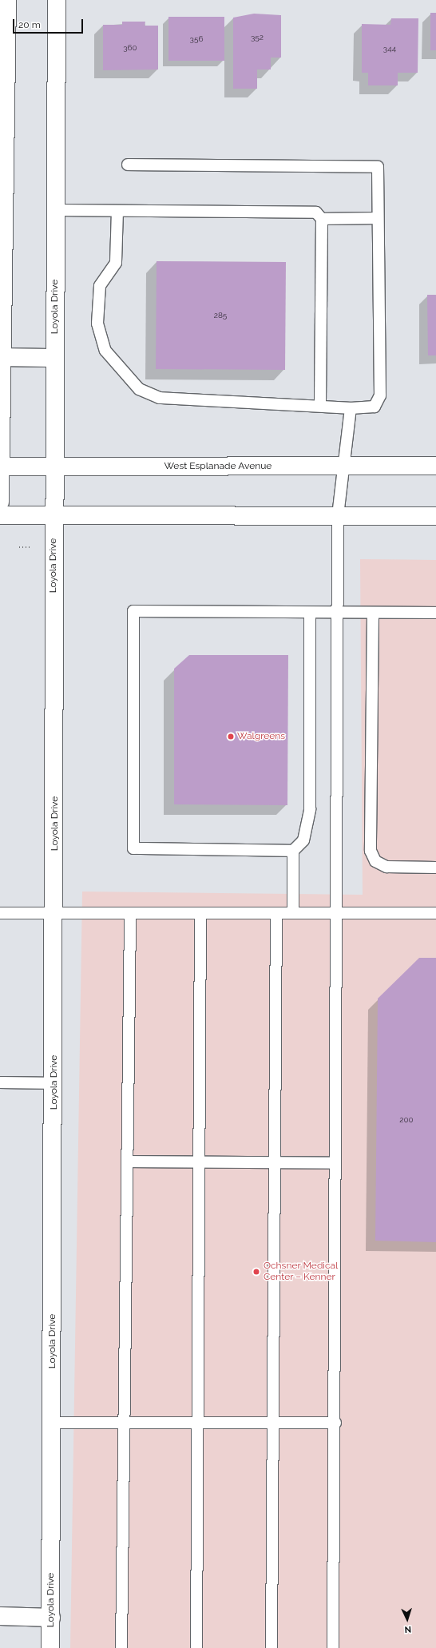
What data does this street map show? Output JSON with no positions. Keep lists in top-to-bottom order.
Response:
{
  "streets": {
    "main road": ["Loyola Drive", "West Esplanade Avenue"]
  },
  "crossings": [
    ["Loyola Drive", "West Esplanade Avenue"]
  ],
  "places": ["Walgreens", "Ochsner Medical Center – Kenner"],
  "house_numbers": [
    "352",
    "356",
    "360",
    "344",
    "285",
    "200"
  ],
  "scale_bar": "20 m",
  "north": "bottom"
}
